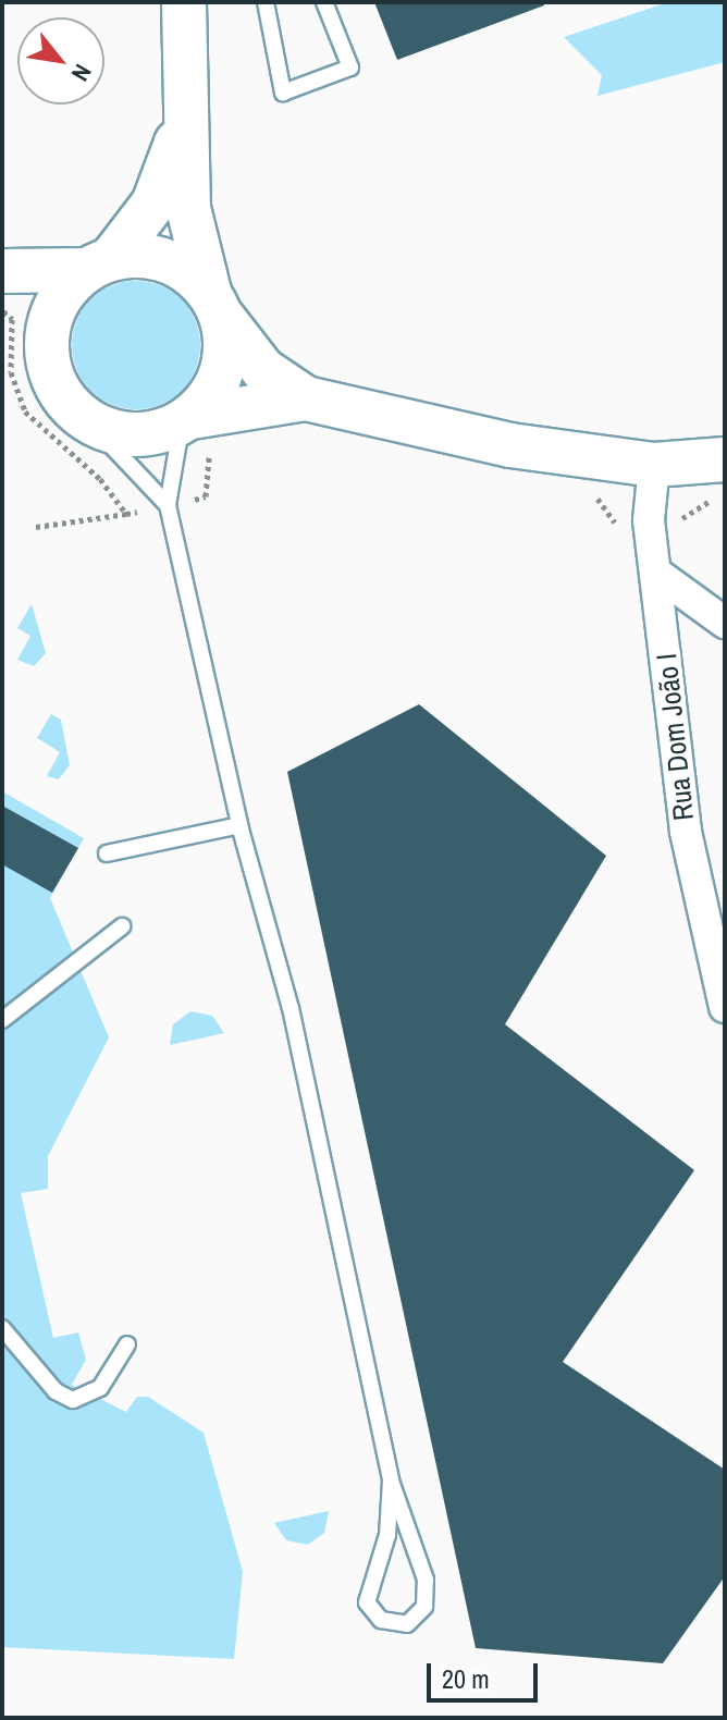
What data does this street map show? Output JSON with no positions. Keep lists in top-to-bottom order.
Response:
{
  "streets": {
    "street": ["Rua Dom João I"]
  },
  "scale_bar": "20 m",
  "north": "bottom right"
}
